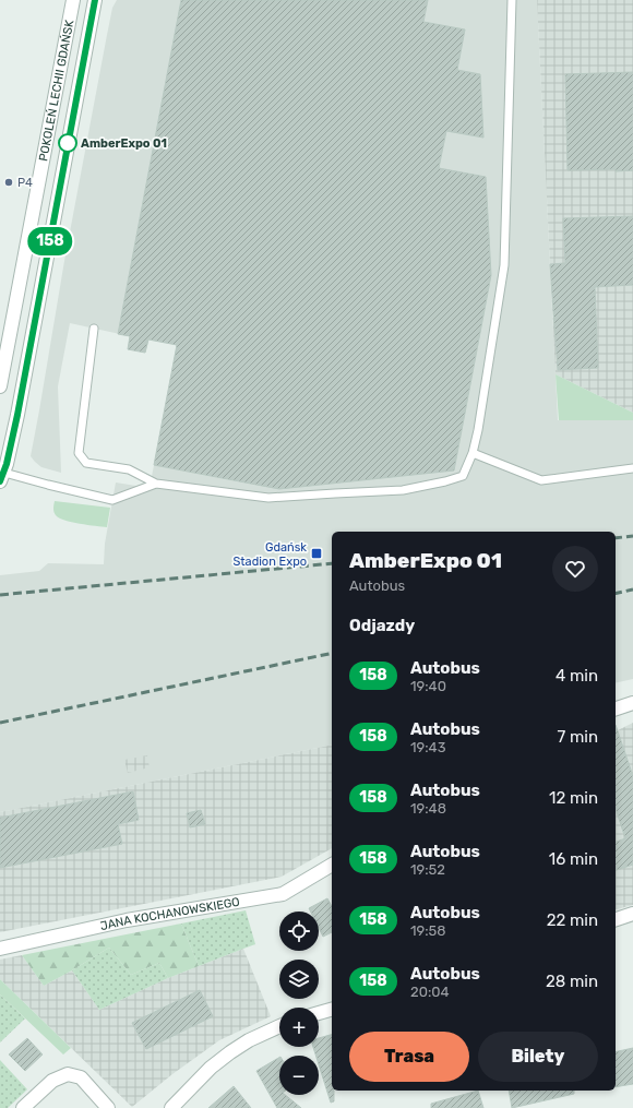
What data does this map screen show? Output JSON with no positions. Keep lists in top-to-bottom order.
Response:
{
  "streets": {
    "street": ["POKOLEŃ LECHII GDAŃSK", "JANA KOCHANOWSKIEGO"]
  },
  "places": {
    "other": ["AmberExpo 01", "P4"],
    "transit": ["Gdańsk Stadion Expo"]
  },
  "lines": ["bus line 158"],
  "page": {
    "on_map": "158",
    "heading": [
      ["AmberExpo 01", "Autobus"],
      "Odjazdy"
    ],
    "list": [
      {
        "mark": "158",
        "name": "Autobus",
        "note": "19:40",
        "value": "4 min"
      },
      {
        "mark": "158",
        "name": "Autobus",
        "note": "19:43",
        "value": "7 min"
      },
      {
        "mark": "158",
        "name": "Autobus",
        "note": "19:48",
        "value": "12 min"
      },
      {
        "mark": "158",
        "name": "Autobus",
        "note": "19:52",
        "value": "16 min"
      },
      {
        "mark": "158",
        "name": "Autobus",
        "note": "19:58",
        "value": "22 min"
      },
      {
        "mark": "158",
        "name": "Autobus",
        "note": "20:04",
        "value": "28 min"
      }
    ],
    "map_buttons": ["+", "−"],
    "buttons": ["Trasa", "Bilety"]
  }
}
